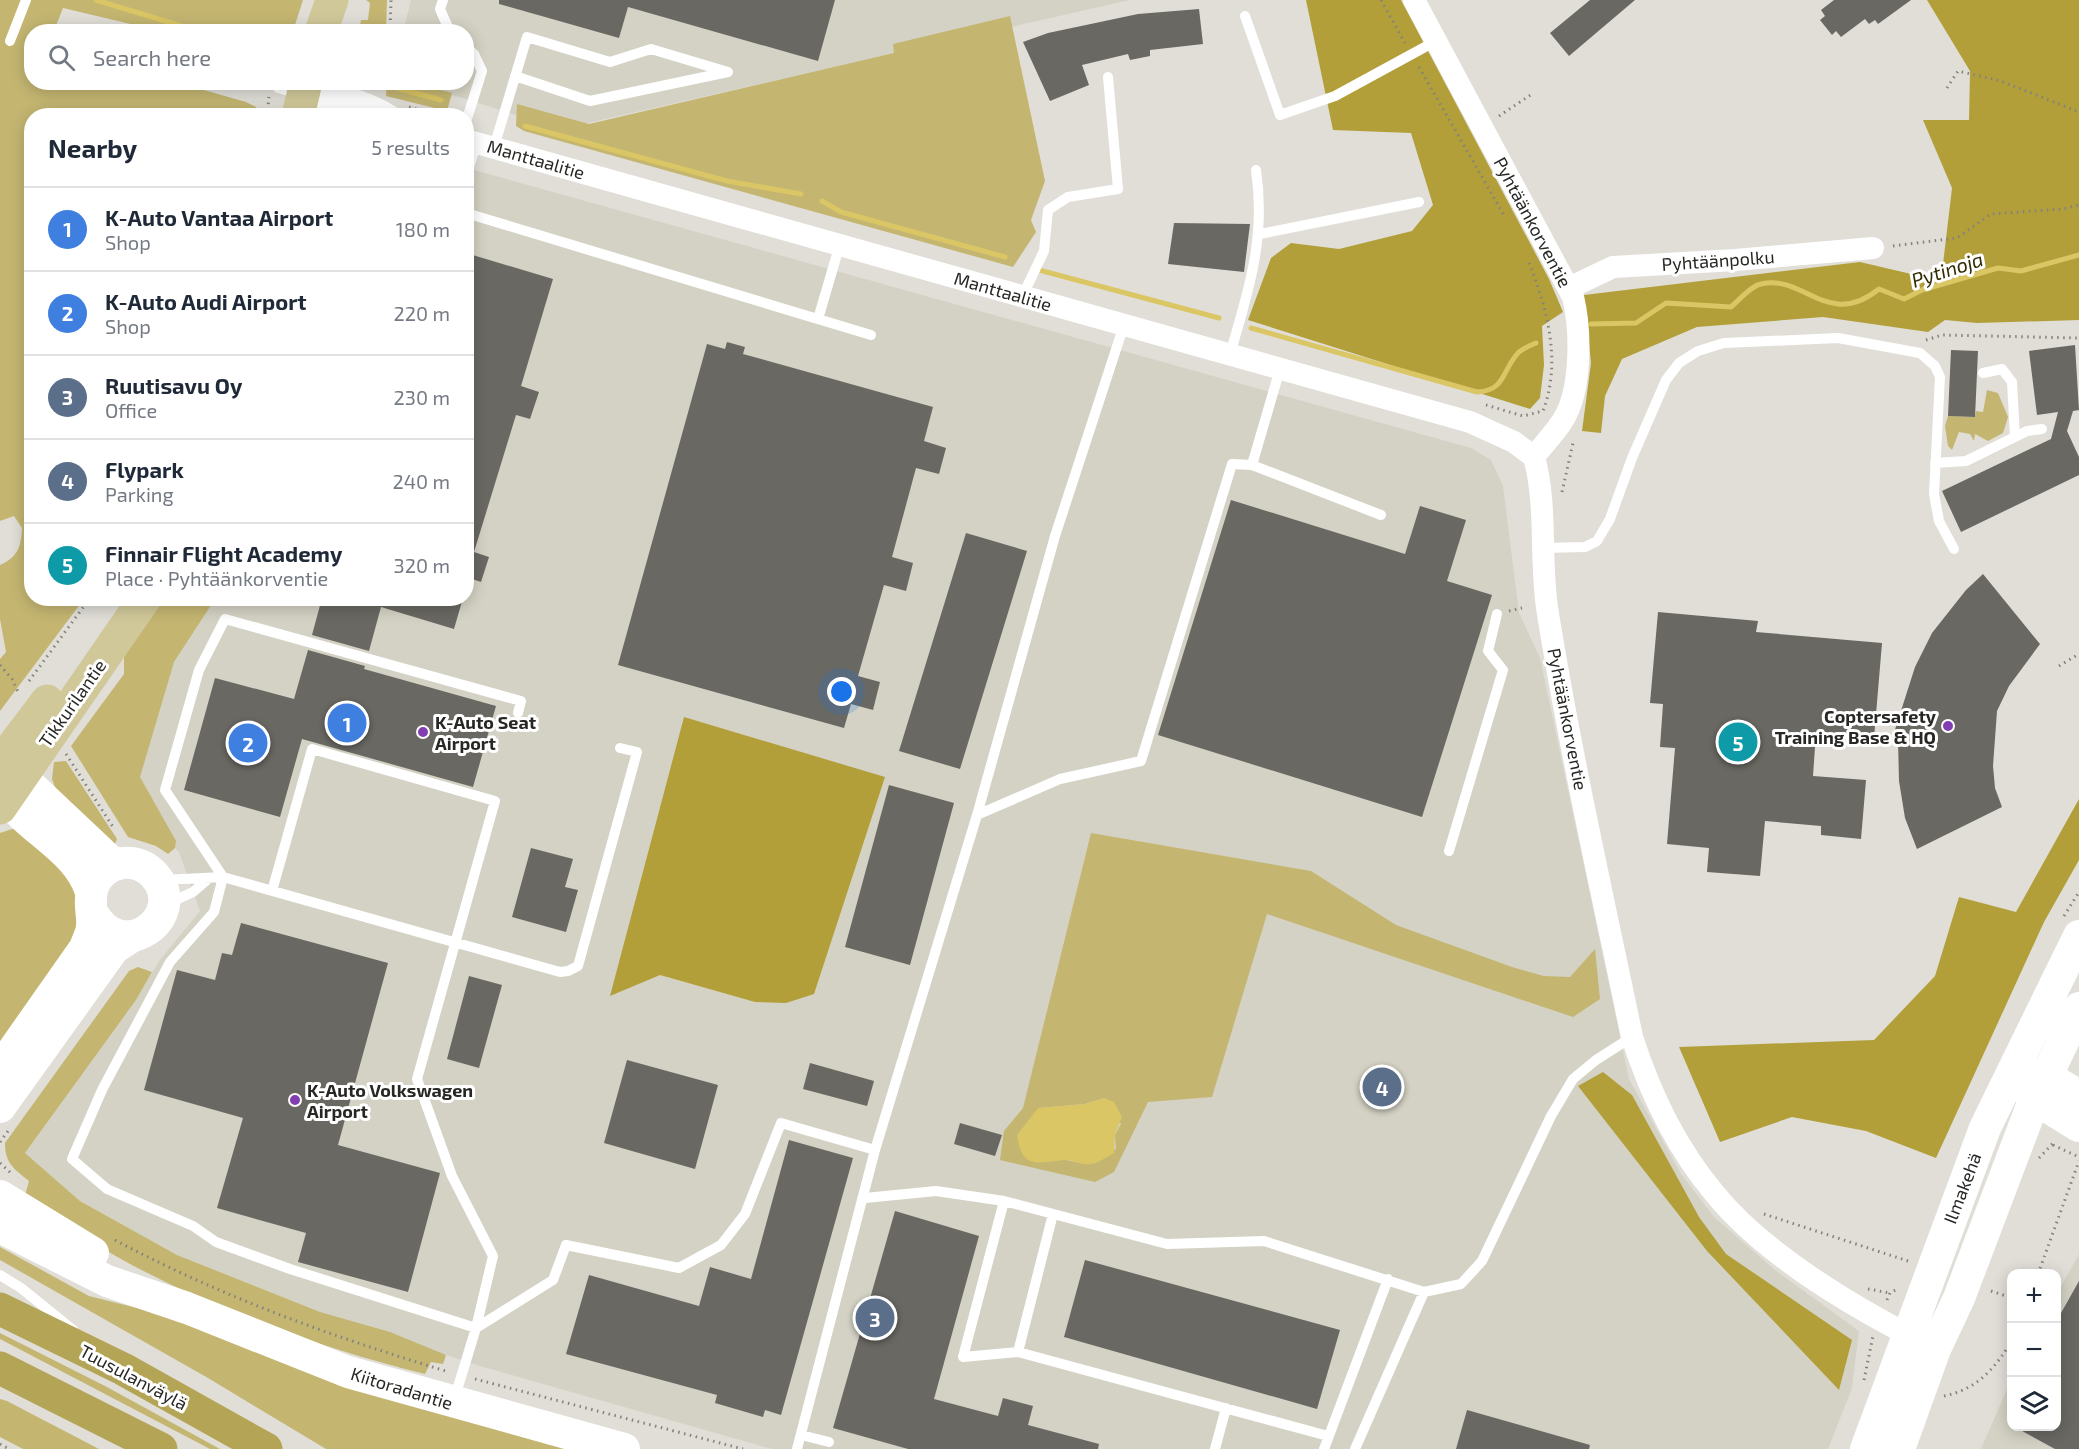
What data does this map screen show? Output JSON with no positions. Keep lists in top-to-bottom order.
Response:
{
  "streets": {
    "highway": ["Tuusulanväylä"],
    "main road": ["Tikkurilantie", "Ilmakehä", "Kiitoradantie"],
    "street": ["Manttaalitie", "Pyhtäänkorventie", "Pyhtäänpolku"]
  },
  "crossings": [
    ["Manttaalitie", "Pyhtäänkorventie"],
    ["Pyhtäänkorventie", "Pyhtäänpolku"],
    ["Pyhtäänkorventie", "Ilmakehä"]
  ],
  "water": ["Pytinoja"],
  "places": ["Coptersafety Training Base & HQ", "K-Auto Seat Airport", "K-Auto Volkswagen Airport"],
  "page": {
    "search": "Search here",
    "heading": ["Nearby", "5 results"],
    "list": [
      {
        "mark": "1",
        "name": "K-Auto Vantaa Airport",
        "note": "Shop",
        "value": "180 m"
      },
      {
        "mark": "2",
        "name": "K-Auto Audi Airport",
        "note": "Shop",
        "value": "220 m"
      },
      {
        "mark": "3",
        "name": "Ruutisavu Oy",
        "note": "Office",
        "value": "230 m"
      },
      {
        "mark": "4",
        "name": "Flypark",
        "note": "Parking",
        "value": "240 m"
      },
      {
        "mark": "5",
        "name": "Finnair Flight Academy",
        "note": "Place · Pyhtäänkorventie",
        "value": "320 m"
      }
    ],
    "pins": [
      "1",
      "5",
      "2",
      "4",
      "3"
    ],
    "map_buttons": ["+", "−"]
  }
}
